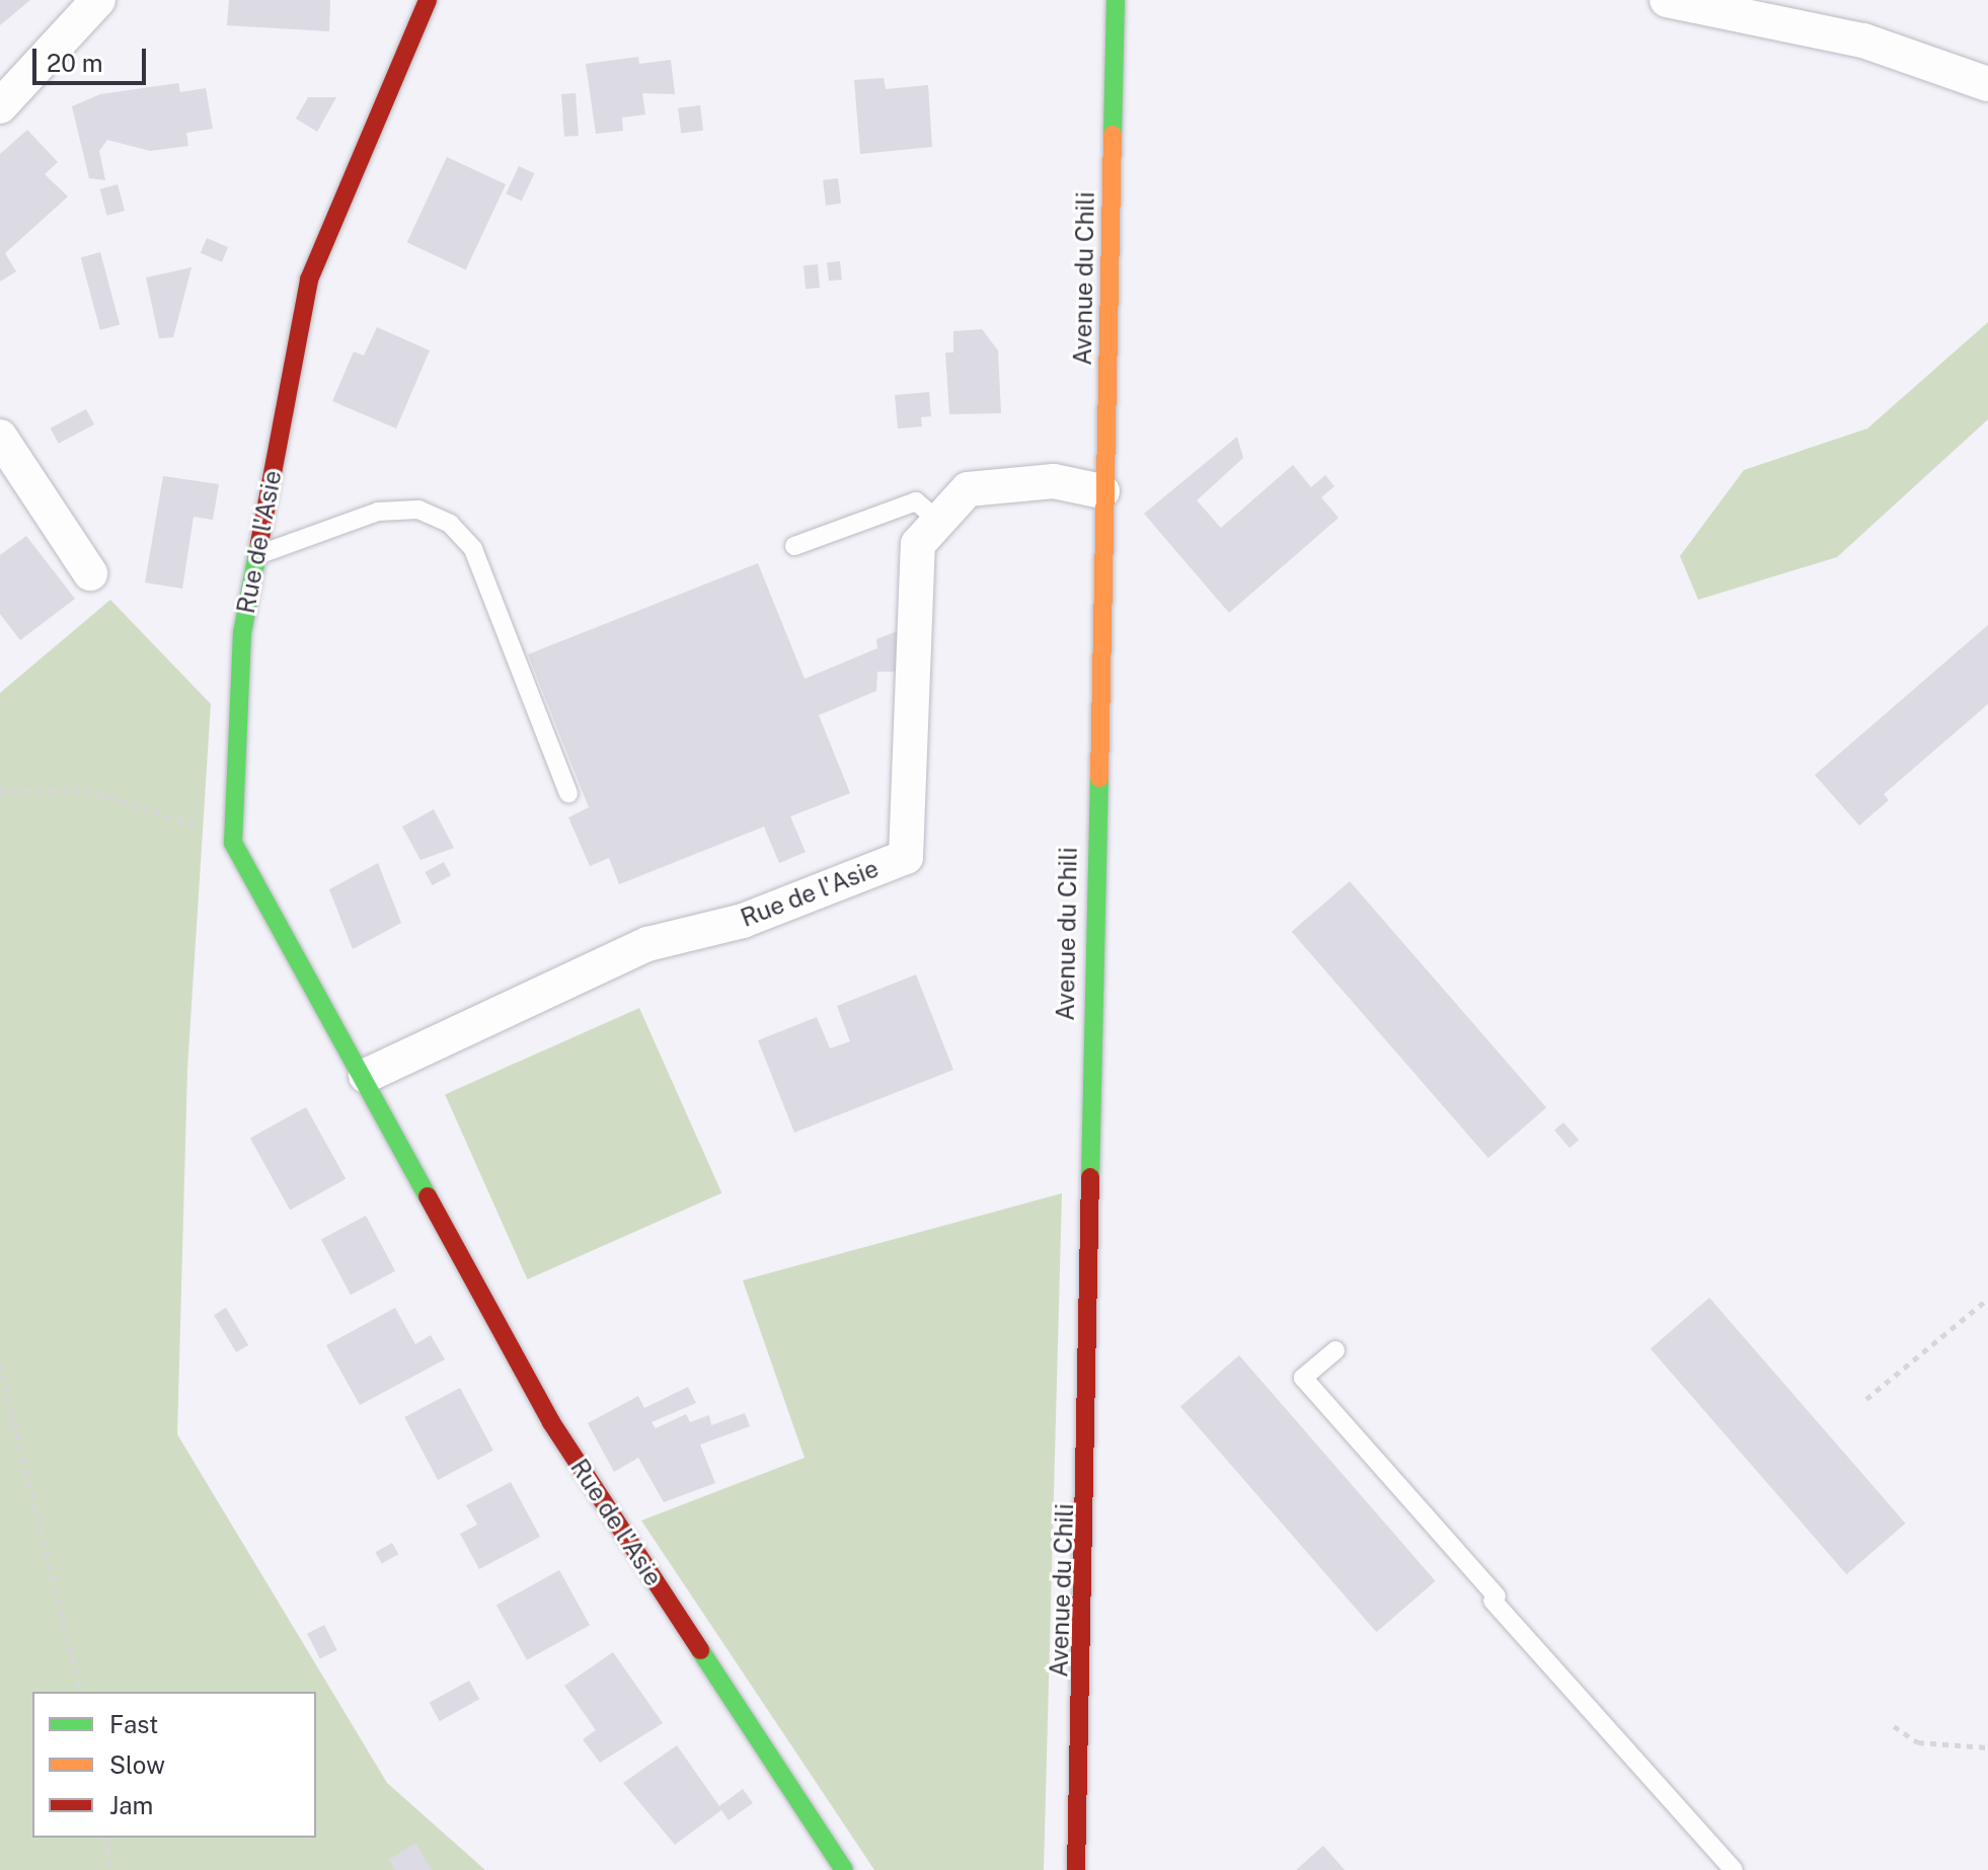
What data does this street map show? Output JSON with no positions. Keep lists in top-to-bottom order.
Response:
{
  "streets": {
    "street": ["Avenue du Chili", "Rue de l'Asie"]
  },
  "crossings": [
    ["Avenue du Chili", "Rue de l'Asie"]
  ],
  "legend": ["Fast", "Slow", "Jam"],
  "scale_bar": "20 m"
}
